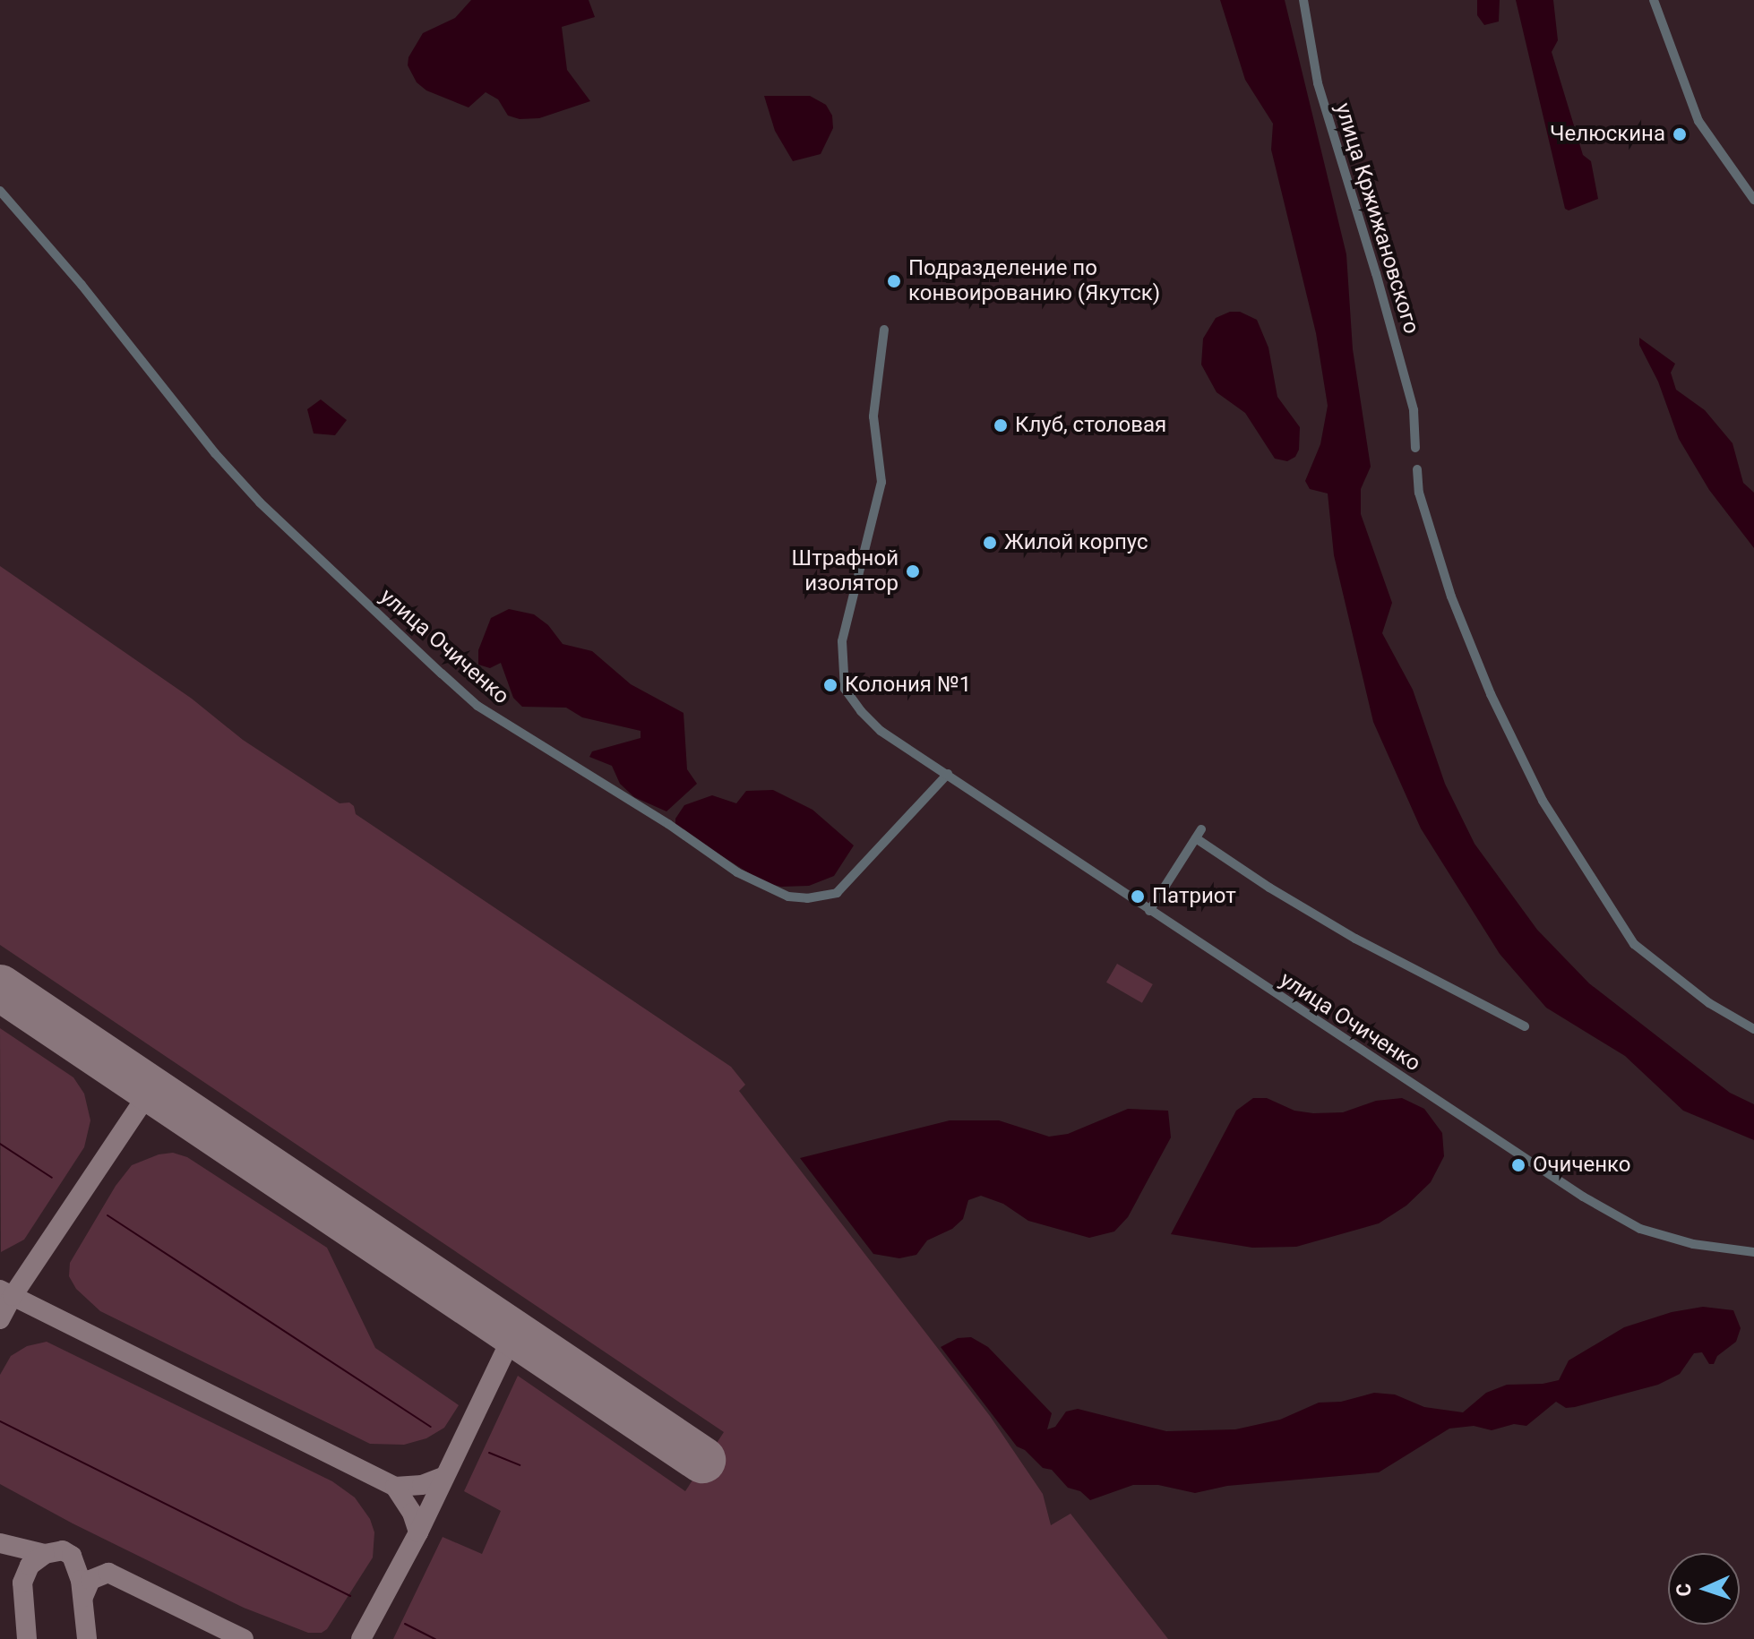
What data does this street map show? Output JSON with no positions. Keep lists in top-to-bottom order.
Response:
{
  "streets": {
    "street": ["улица Кржижановского", "улица Очиченко"]
  },
  "places": [
    "Челюскина",
    "Подразделение по конвоированию (Якутск)",
    "Клуб, столовая",
    "Жилой корпус",
    "Штрафной изолятор",
    "Колония №1",
    "Патриот",
    "Очиченко"
  ],
  "north": "left"
}
